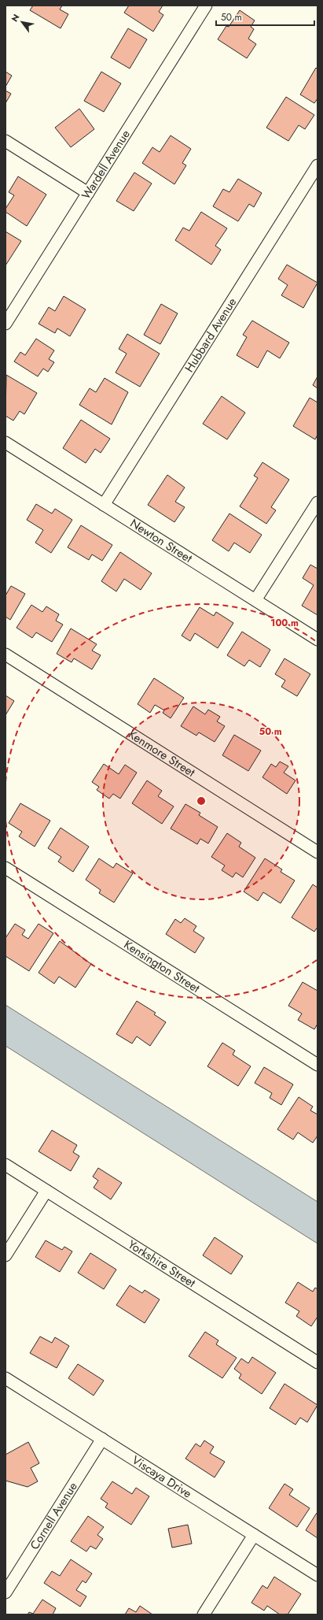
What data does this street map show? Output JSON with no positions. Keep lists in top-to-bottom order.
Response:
{
  "streets": {
    "street": [
      "Wardell Avenue",
      "Hubbard Avenue",
      "Newton Street",
      "Kenmore Street",
      "Kensington Street",
      "Yorkshire Street",
      "Viscaya Drive",
      "Cornell Avenue"
    ]
  },
  "crossings": [
    ["Hubbard Avenue", "Newton Street"],
    ["Viscaya Drive", "Cornell Avenue"]
  ],
  "scale_bar": "50 m",
  "north": "top left",
  "rings": ["100 m", "50 m"]
}
